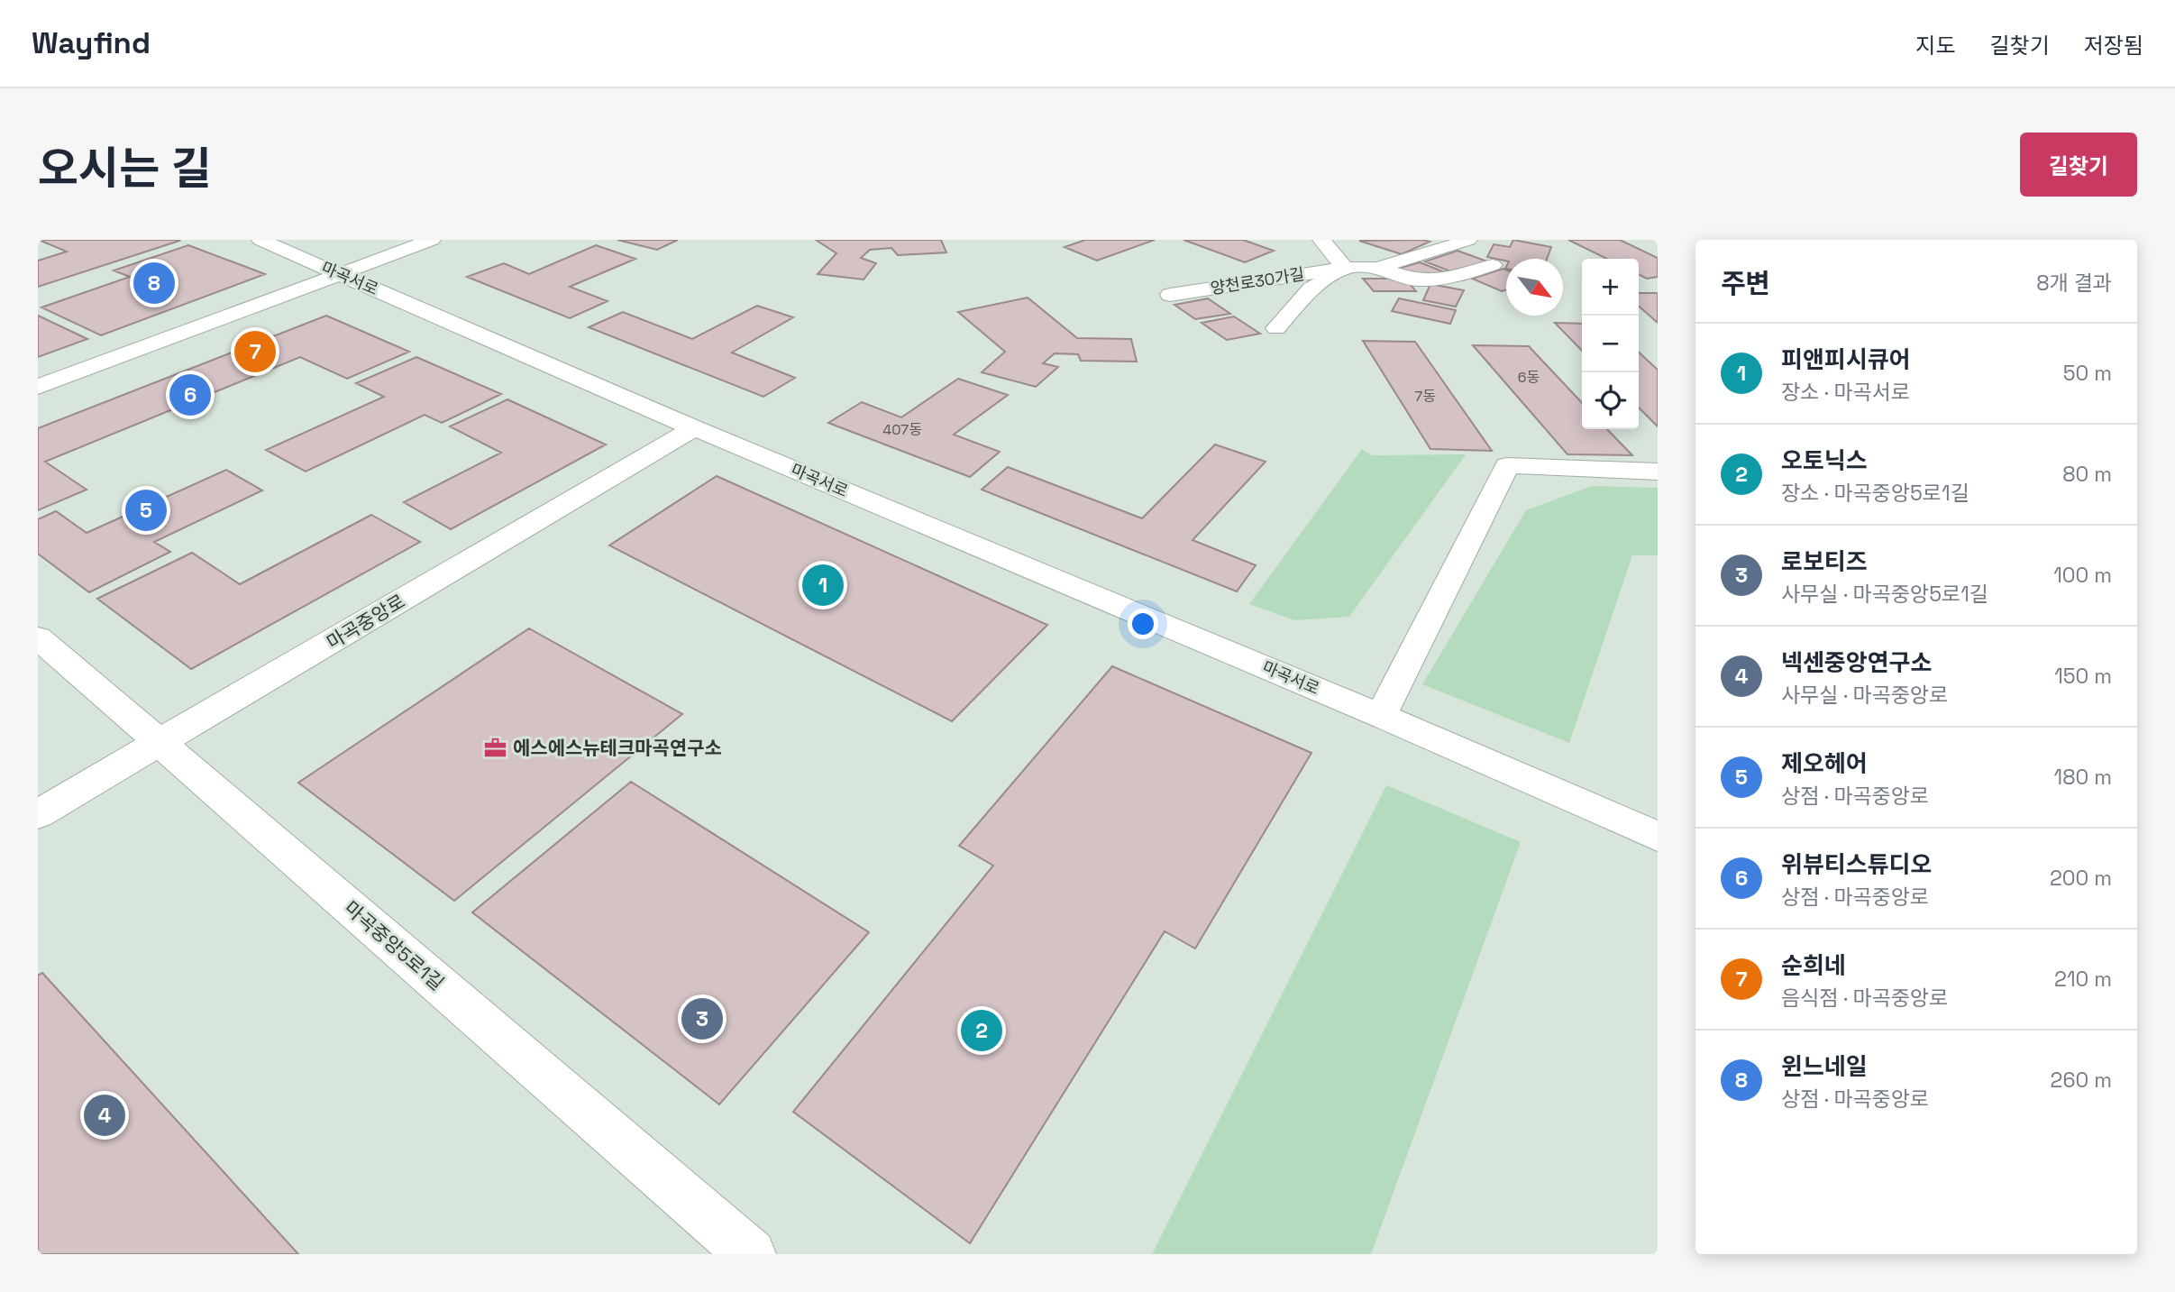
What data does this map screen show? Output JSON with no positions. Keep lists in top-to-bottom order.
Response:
{
  "streets": {
    "street": [
      "마곡서로",
      "양천로30가길",
      "마곡중앙로",
      "마곡중앙5로1길"
    ]
  },
  "crossings": [
    ["마곡서로", "마곡중앙로"],
    ["마곡중앙로", "마곡중앙5로1길"]
  ],
  "places": {
    "office": ["에스에스뉴테크마곡연구소"]
  },
  "house_numbers": ["6동", "7동", "407동"],
  "north": "bottom right",
  "page": {
    "header": "Wayfind",
    "nav": ["지도", "길찾기", "저장됨"],
    "title": "오시는 길",
    "buttons": "길찾기",
    "heading": ["주변", "8개 결과"],
    "map_buttons": ["+", "−"],
    "pins": [
      "8",
      "7",
      "6",
      "5",
      "1",
      "3",
      "2",
      "4"
    ],
    "list": [
      {
        "mark": "1",
        "name": "피앤피시큐어",
        "note": "장소 · 마곡서로",
        "value": "50 m"
      },
      {
        "mark": "2",
        "name": "오토닉스",
        "note": "장소 · 마곡중앙5로1길",
        "value": "80 m"
      },
      {
        "mark": "3",
        "name": "로보티즈",
        "note": "사무실 · 마곡중앙5로1길",
        "value": "100 m"
      },
      {
        "mark": "4",
        "name": "넥센중앙연구소",
        "note": "사무실 · 마곡중앙로",
        "value": "150 m"
      },
      {
        "mark": "5",
        "name": "제오헤어",
        "note": "상점 · 마곡중앙로",
        "value": "180 m"
      },
      {
        "mark": "6",
        "name": "위뷰티스튜디오",
        "note": "상점 · 마곡중앙로",
        "value": "200 m"
      },
      {
        "mark": "7",
        "name": "순희네",
        "note": "음식점 · 마곡중앙로",
        "value": "210 m"
      },
      {
        "mark": "8",
        "name": "윈느네일",
        "note": "상점 · 마곡중앙로",
        "value": "260 m"
      }
    ]
  }
}
